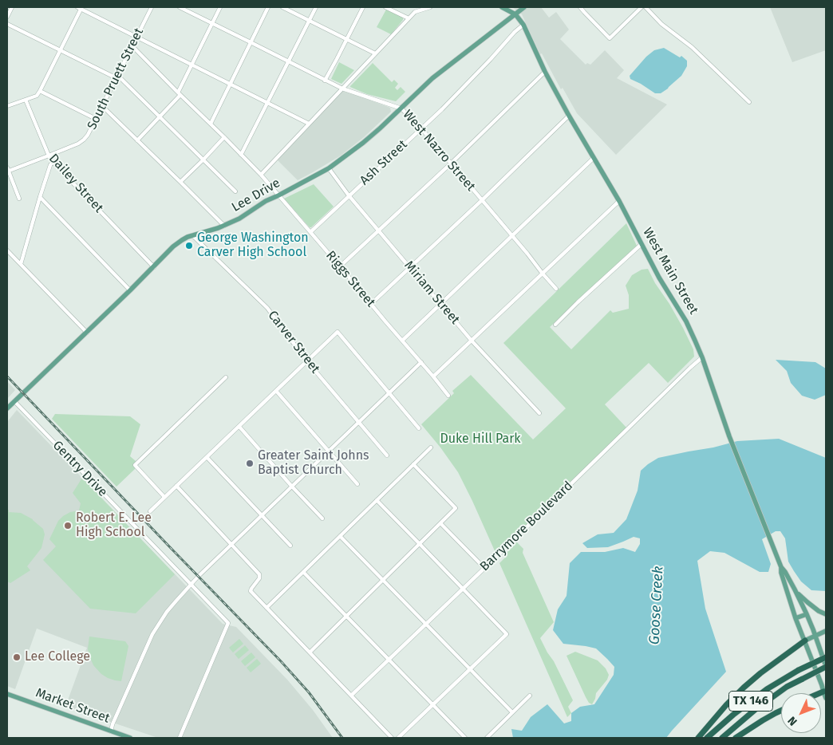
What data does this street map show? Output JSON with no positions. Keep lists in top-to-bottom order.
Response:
{
  "streets": {
    "highway": ["TX 146"],
    "main road": ["Lee Drive", "West Main Street", "Market Street"],
    "street": [
      "South Pruett Street",
      "West Nazro Street",
      "Ash Street",
      "Dailey Street",
      "Riggs Street",
      "Miriam Street",
      "Carver Street",
      "Gentry Drive",
      "Barrymore Boulevard"
    ]
  },
  "crossings": [
    ["South Pruett Street", "Dailey Street"],
    ["South Pruett Street", "Riggs Street"],
    ["West Nazro Street", "Ash Street"],
    ["West Nazro Street", "Lee Drive"],
    ["Ash Street", "West Main Street"],
    ["Ash Street", "Riggs Street"],
    ["Ash Street", "Miriam Street"],
    ["Dailey Street", "Lee Drive"],
    ["Lee Drive", "West Main Street"],
    ["Lee Drive", "Riggs Street"],
    ["Lee Drive", "Miriam Street"],
    ["Lee Drive", "Carver Street"],
    ["Lee Drive", "Gentry Drive"],
    ["West Main Street", "Barrymore Boulevard"],
    ["West Main Street", "TX 146"]
  ],
  "water": ["Goose Creek"],
  "parks": ["Duke Hill Park"],
  "places": [
    "George Washington Carver High School",
    "Greater Saint Johns Baptist Church",
    "Robert E. Lee High School",
    "Lee College"
  ],
  "north": "bottom left"
}
